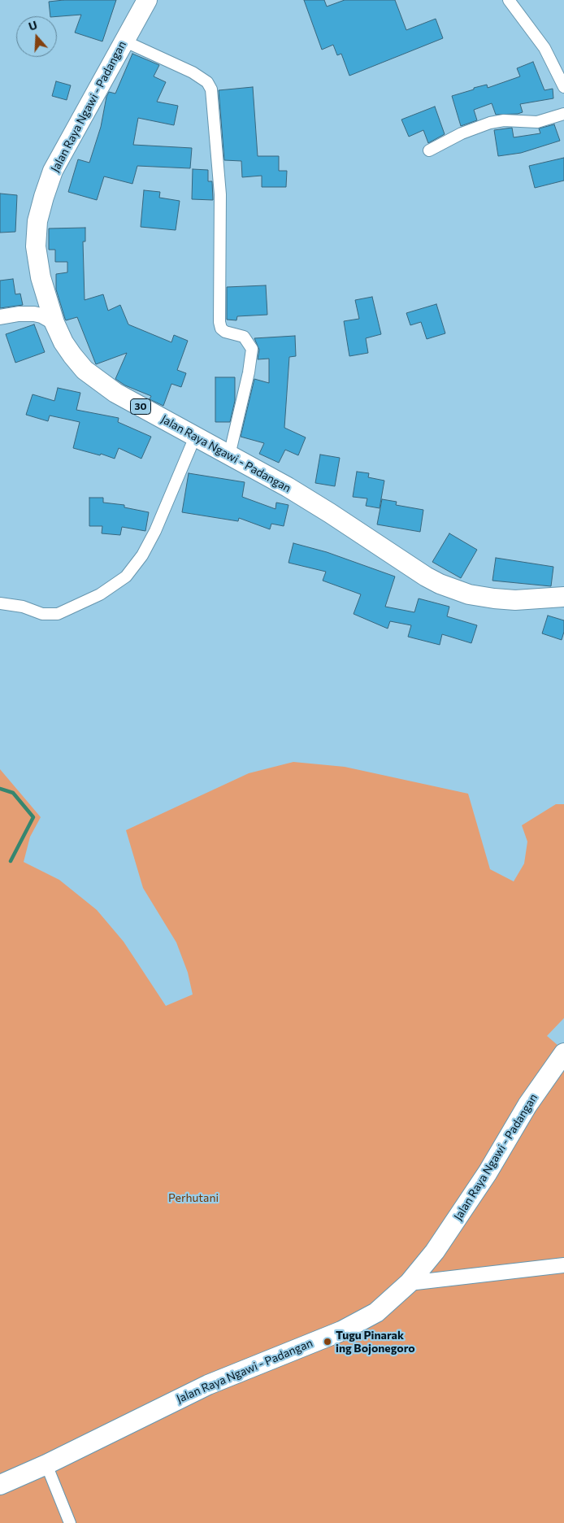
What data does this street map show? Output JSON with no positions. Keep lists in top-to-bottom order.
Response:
{
  "streets": {
    "highway": ["Jalan Raya Ngawi - Padangan", "30"]
  },
  "parks": ["Perhutani"],
  "places": ["Tugu Pinarak ing Bojonegoro"],
  "north": "top"
}
